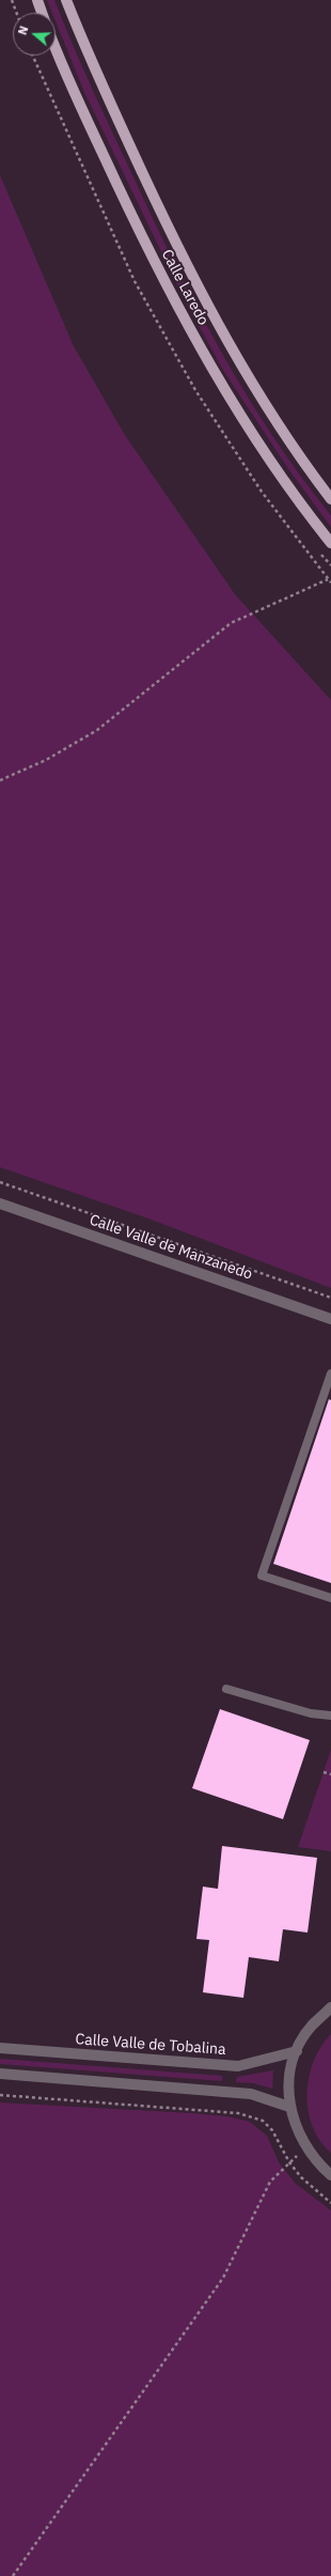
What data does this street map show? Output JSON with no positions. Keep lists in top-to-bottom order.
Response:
{
  "streets": {
    "main road": ["Calle Laredo"],
    "street": ["Calle Valle de Manzanedo", "Calle Valle de Tobalina"]
  },
  "north": "left"
}
